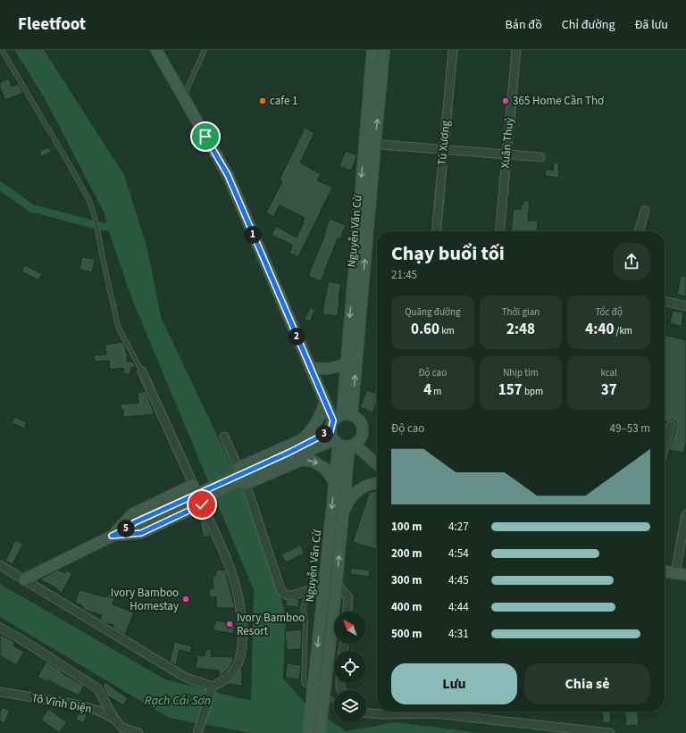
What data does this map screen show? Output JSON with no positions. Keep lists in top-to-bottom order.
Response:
{
  "streets": {
    "main road": ["Nguyễn Văn Cừ"],
    "street": ["Tú Xương", "Xuân Thuỷ", "Tô Vĩnh Diện"]
  },
  "water": ["Rạch Cái Sơn"],
  "places": [
    "cafe 1",
    "365 Home Cần Thơ",
    "Ivory Bamboo Homestay",
    "Ivory Bamboo Resort"
  ],
  "north": "top left",
  "page": {
    "header": "Fleetfoot",
    "nav": ["Bản đồ", "Chỉ đường", "Đã lưu"],
    "pins": [
      "1",
      "2",
      "3",
      "5"
    ],
    "heading": ["Chạy buổi tối", "21:45"],
    "stats": [
      ["Quãng đường", "0.60 km"],
      ["Thời gian", "2:48"],
      ["Tốc độ", "4:40 /km"],
      ["Độ cao", "4 m"],
      ["Nhịp tim", "157 bpm"],
      ["kcal", "37"]
    ],
    "chart": ["Độ cao", "49–53 m"],
    "list": [
      {
        "name": "100 m",
        "note": "4:27"
      },
      {
        "name": "200 m",
        "note": "4:54"
      },
      {
        "name": "300 m",
        "note": "4:45"
      },
      {
        "name": "400 m",
        "note": "4:44"
      },
      {
        "name": "500 m",
        "note": "4:31"
      }
    ],
    "buttons": ["Lưu", "Chia sẻ"]
  }
}
